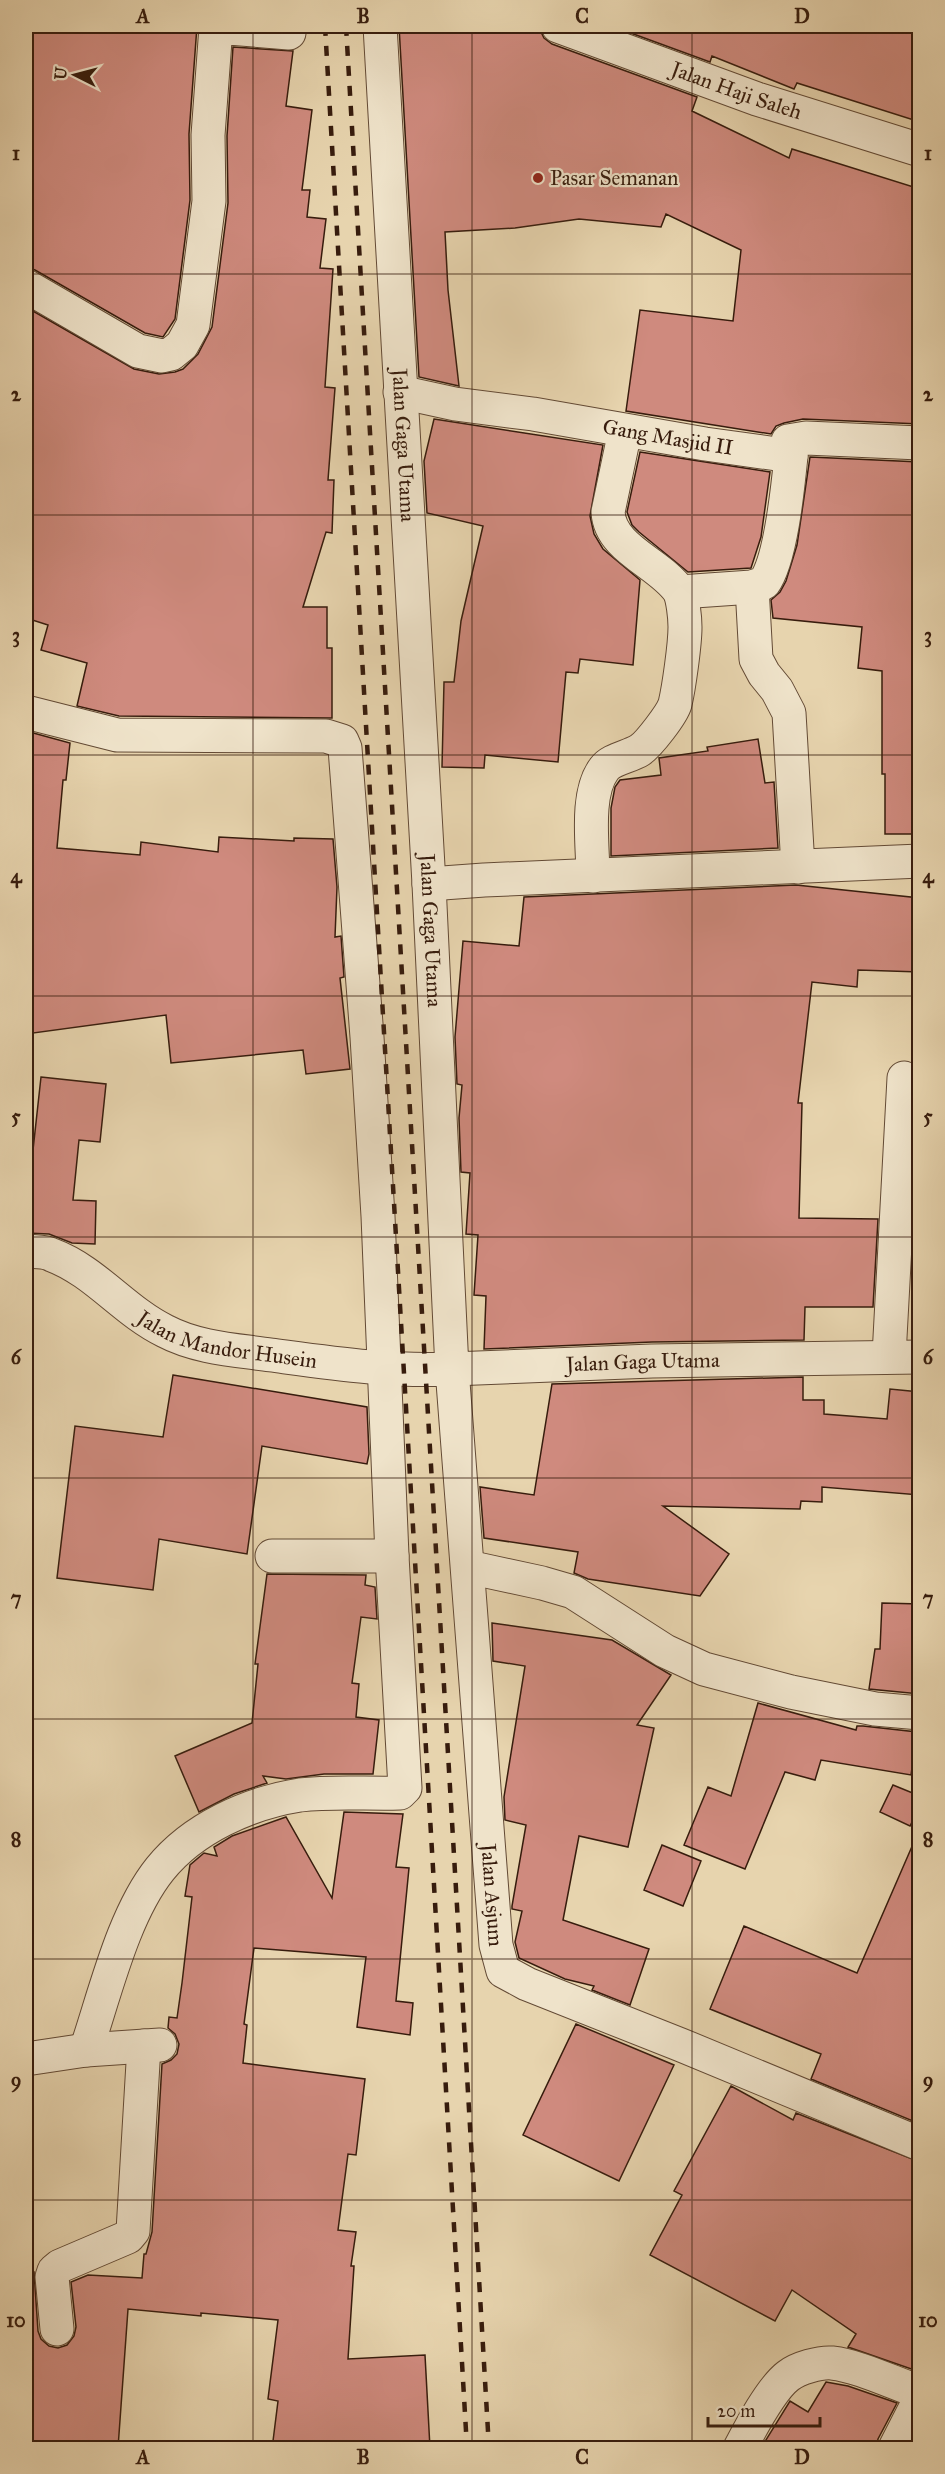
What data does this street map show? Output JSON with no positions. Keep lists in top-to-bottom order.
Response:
{
  "streets": {
    "street": [
      "Jalan Haji Saleh",
      "Gang Masjid II",
      "Jalan Gaga Utama",
      "Jalan Mandor Husein",
      "Jalan Asjum"
    ]
  },
  "crossings": [
    ["Gang Masjid II", "Jalan Gaga Utama"],
    ["Jalan Gaga Utama", "Jalan Mandor Husein"],
    ["Jalan Gaga Utama", "Jalan Asjum"],
    ["Jalan Mandor Husein", "Jalan Asjum"]
  ],
  "places": ["Pasar Semanan"],
  "scale_bar": "20 m",
  "north": "left",
  "grid": {
    "columns": [
      "A",
      "B",
      "C",
      "D"
    ],
    "rows": [
      "1",
      "2",
      "3",
      "4",
      "5",
      "6",
      "7",
      "8",
      "9",
      "10"
    ]
  }
}
